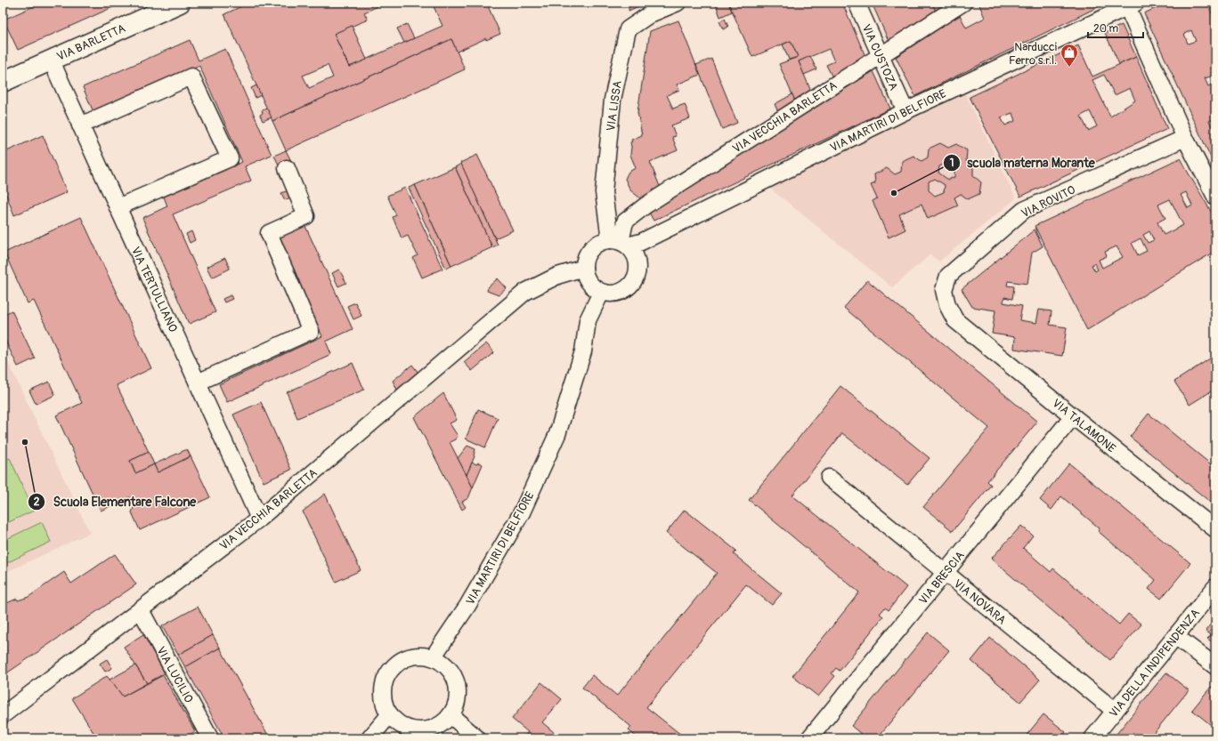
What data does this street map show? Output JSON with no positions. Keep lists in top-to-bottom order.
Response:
{
  "streets": {
    "main road": ["VIA BARLETTA"],
    "street": [
      "VIA CUSTOZA",
      "VIA LISSA",
      "VIA VECCHIA BARLETTA",
      "VIA MARTIRI DI BELFIORE",
      "VIA ROVITO",
      "VIA TERTULLIANO",
      "VIA TALAMONE",
      "VIA BRESCIA",
      "VIA NOVARA",
      "VIA DELLA INDIPENDENZA",
      "VIA LUCILIO"
    ]
  },
  "crossings": [
    ["VIA BARLETTA", "VIA TERTULLIANO"],
    ["VIA CUSTOZA", "VIA VECCHIA BARLETTA"],
    ["VIA CUSTOZA", "VIA MARTIRI DI BELFIORE"],
    ["VIA LISSA", "VIA VECCHIA BARLETTA"],
    ["VIA LISSA", "VIA MARTIRI DI BELFIORE"],
    ["VIA VECCHIA BARLETTA", "VIA MARTIRI DI BELFIORE"],
    ["VIA VECCHIA BARLETTA", "VIA TERTULLIANO"],
    ["VIA VECCHIA BARLETTA", "VIA LUCILIO"],
    ["VIA ROVITO", "VIA TALAMONE"],
    ["VIA TALAMONE", "VIA BRESCIA"],
    ["VIA BRESCIA", "VIA NOVARA"],
    ["VIA NOVARA", "VIA DELLA INDIPENDENZA"]
  ],
  "places": {
    "shop": ["Narducci Ferro s.r.l."],
    "other": ["scuola materna Morante", "Scuola Elementare Falcone"]
  },
  "scale_bar": "20 m"
}
